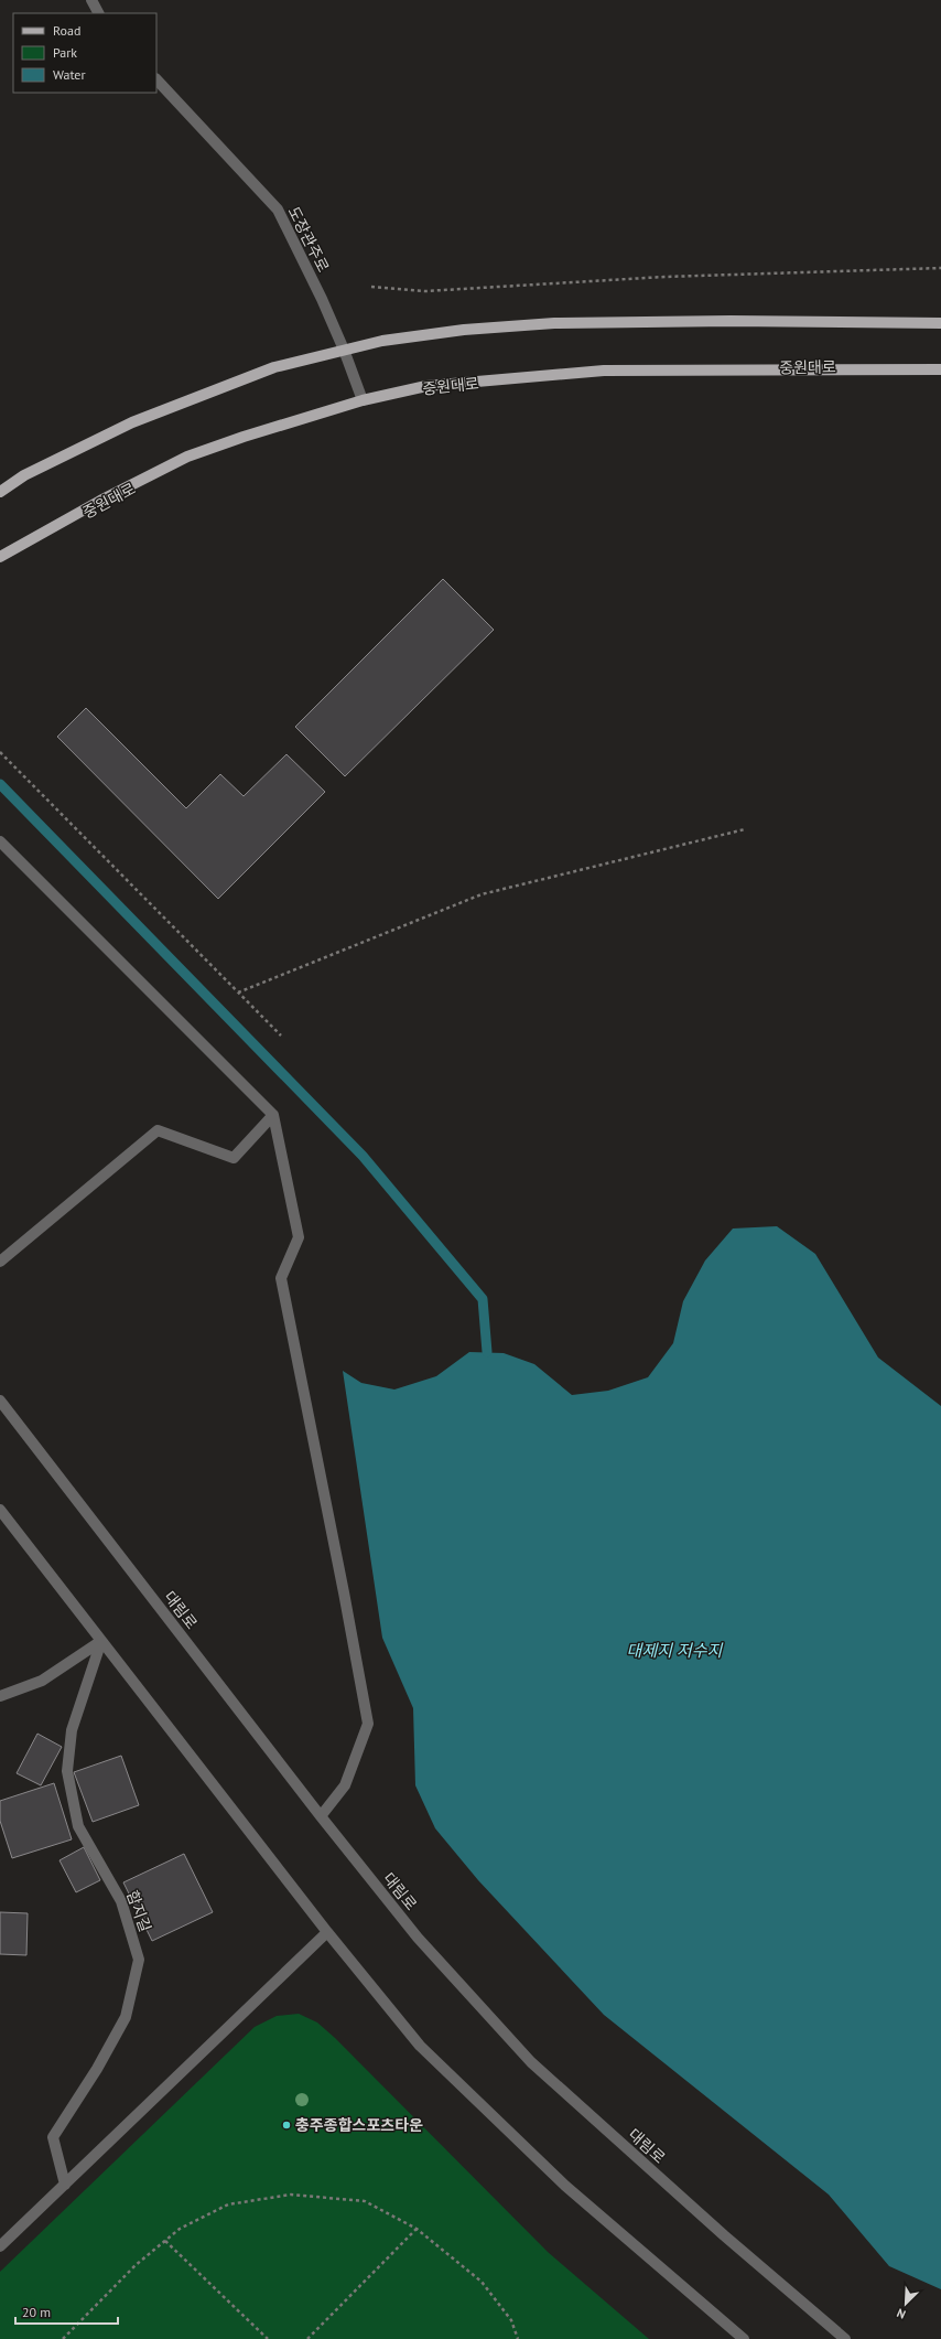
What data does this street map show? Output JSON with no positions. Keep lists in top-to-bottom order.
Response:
{
  "streets": {
    "main road": ["중원대로"],
    "street": ["도장관주로", "대림로", "함지길"]
  },
  "crossings": [
    ["도장관주로", "중원대로"]
  ],
  "water": ["대제지 저수지"],
  "places": ["충주종합스포츠타운"],
  "legend": ["Road", "Park", "Water"],
  "scale_bar": "20 m",
  "north": "bottom left"
}
